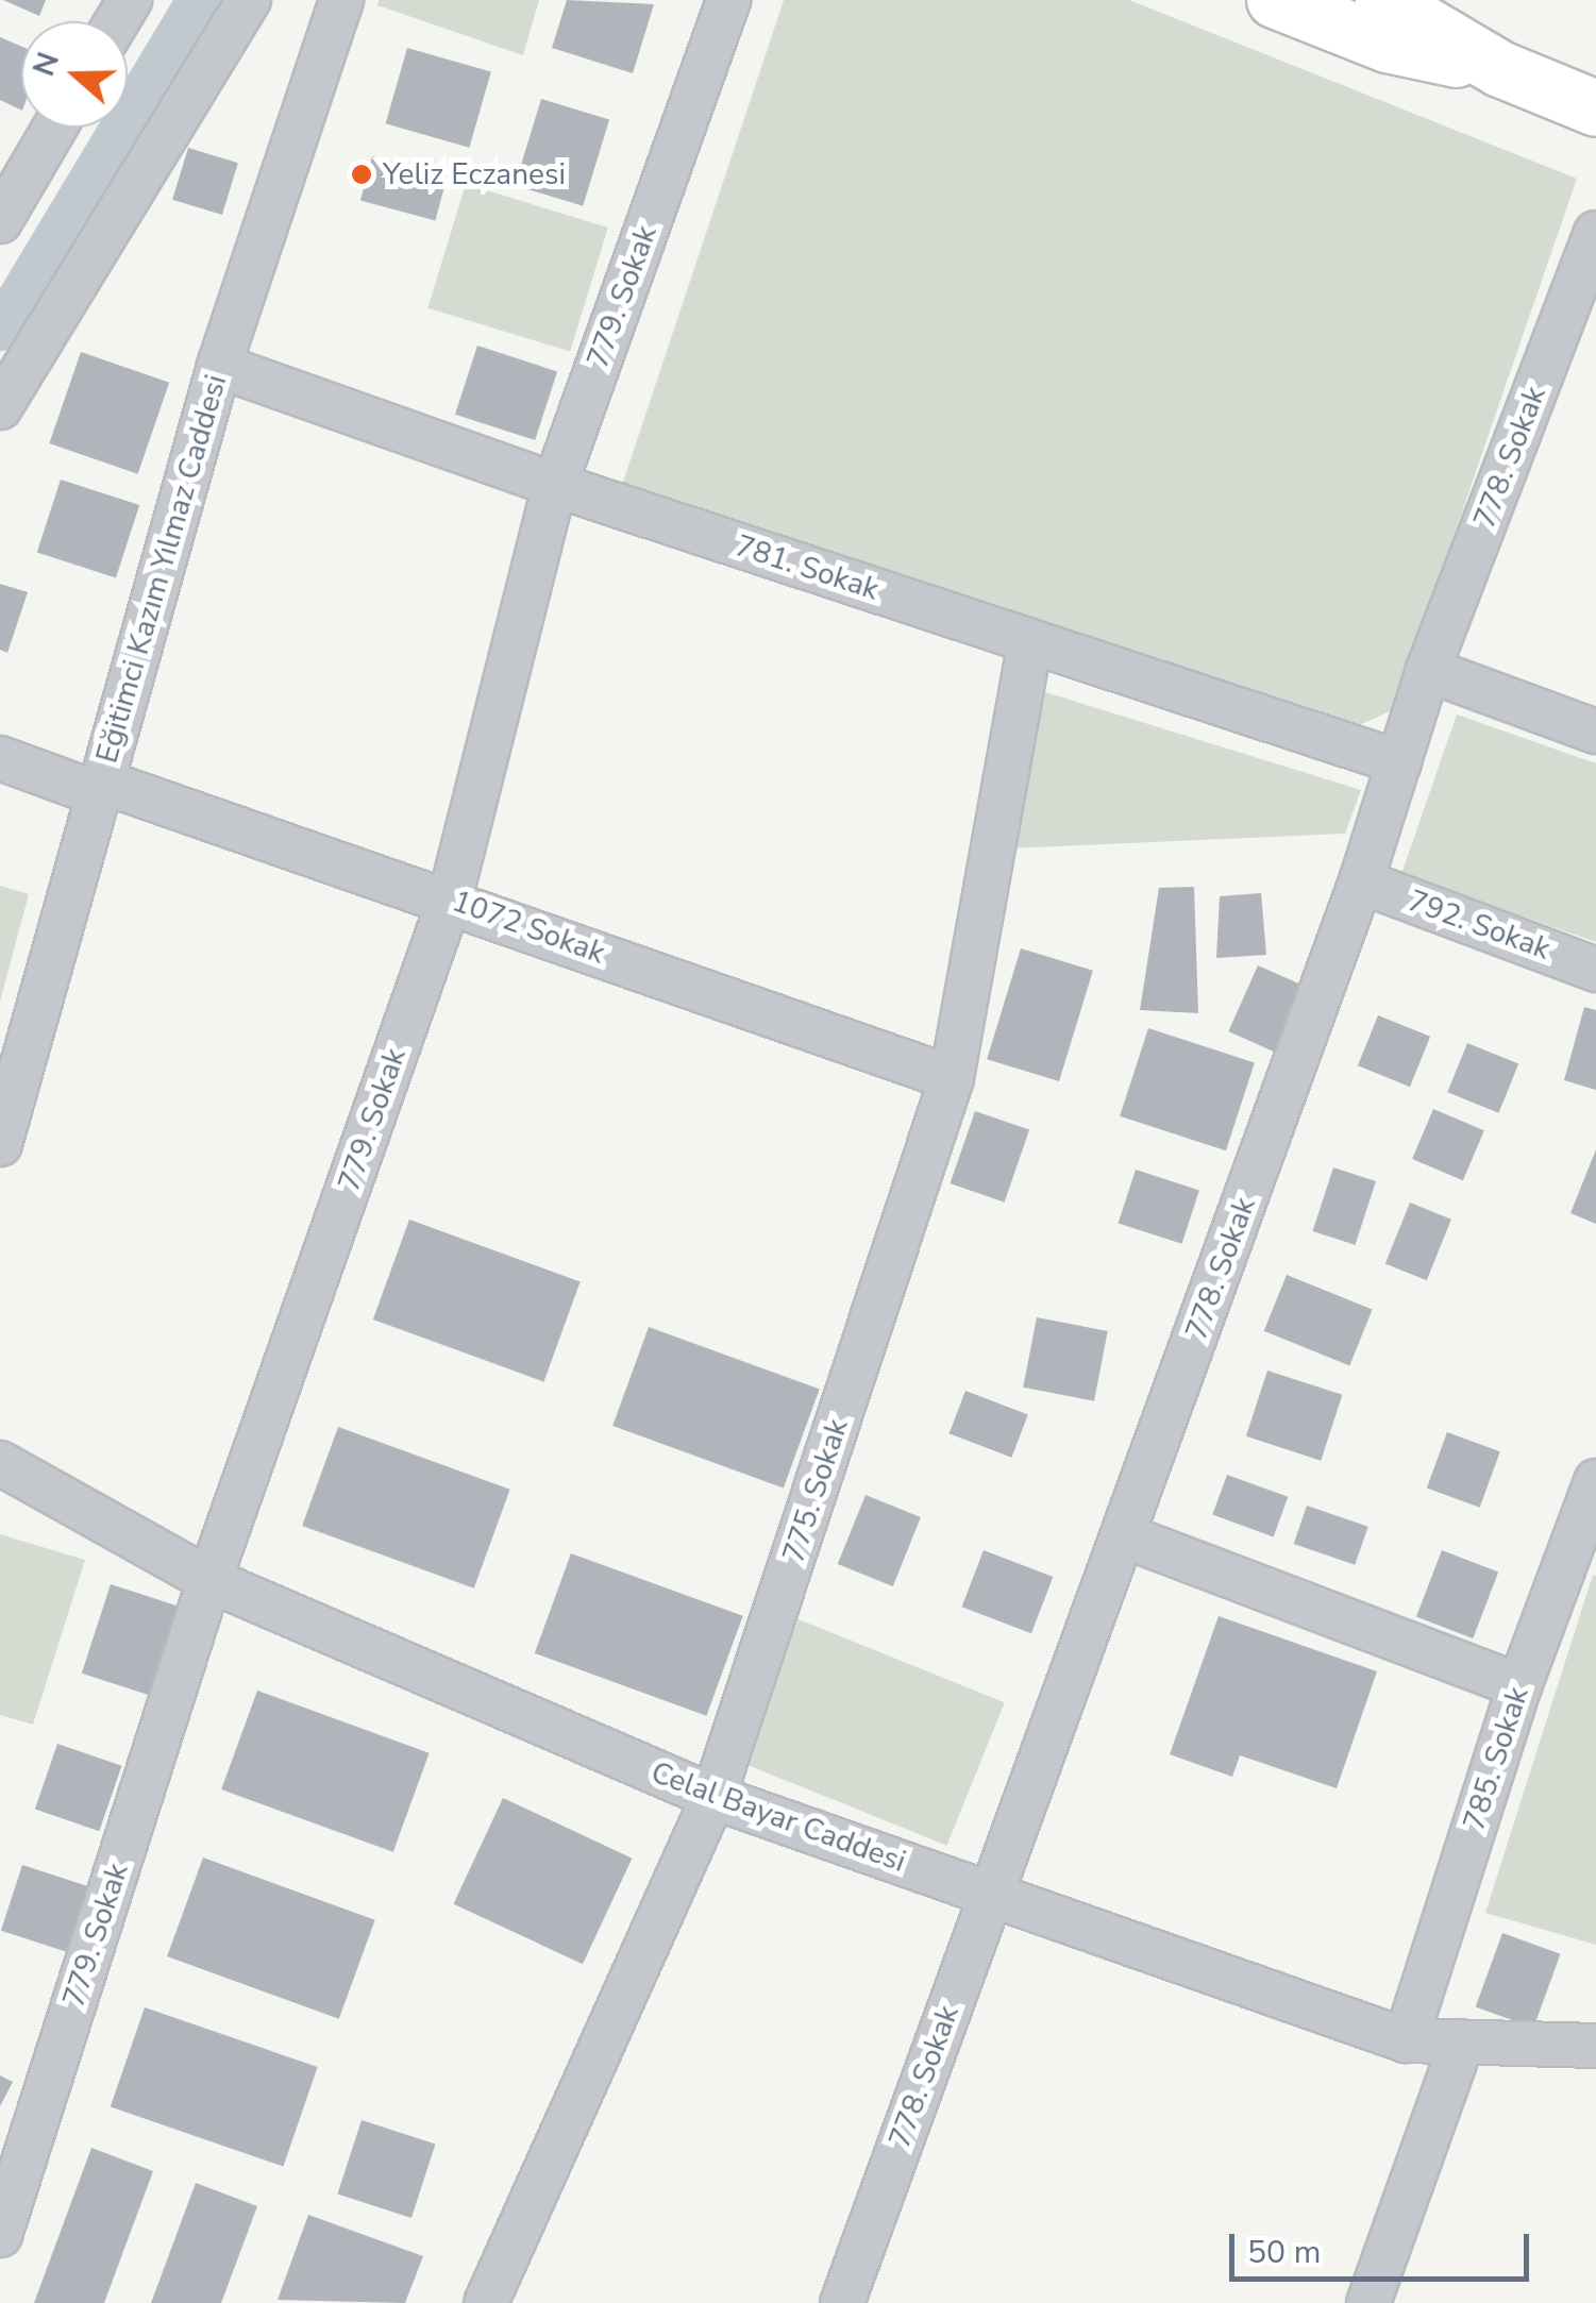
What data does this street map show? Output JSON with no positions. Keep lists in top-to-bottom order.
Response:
{
  "streets": {
    "street": [
      "779. Sokak",
      "778. Sokak",
      "781. Sokak",
      "Eğitimci Kazım Yılmaz Caddesi",
      "792. Sokak",
      "1072 Sokak",
      "775. Sokak",
      "785. Sokak",
      "Celal Bayar Caddesi"
    ]
  },
  "crossings": [
    ["779. Sokak", "781. Sokak"],
    ["779. Sokak", "1072 Sokak"],
    ["779. Sokak", "Celal Bayar Caddesi"],
    ["778. Sokak", "781. Sokak"],
    ["778. Sokak", "792. Sokak"],
    ["778. Sokak", "Celal Bayar Caddesi"],
    ["781. Sokak", "Eğitimci Kazım Yılmaz Caddesi"],
    ["781. Sokak", "775. Sokak"],
    ["Eğitimci Kazım Yılmaz Caddesi", "1072 Sokak"],
    ["1072 Sokak", "775. Sokak"],
    ["775. Sokak", "Celal Bayar Caddesi"],
    ["785. Sokak", "Celal Bayar Caddesi"]
  ],
  "places": ["Yeliz Eczanesi"],
  "scale_bar": "50 m",
  "north": "left"
}
